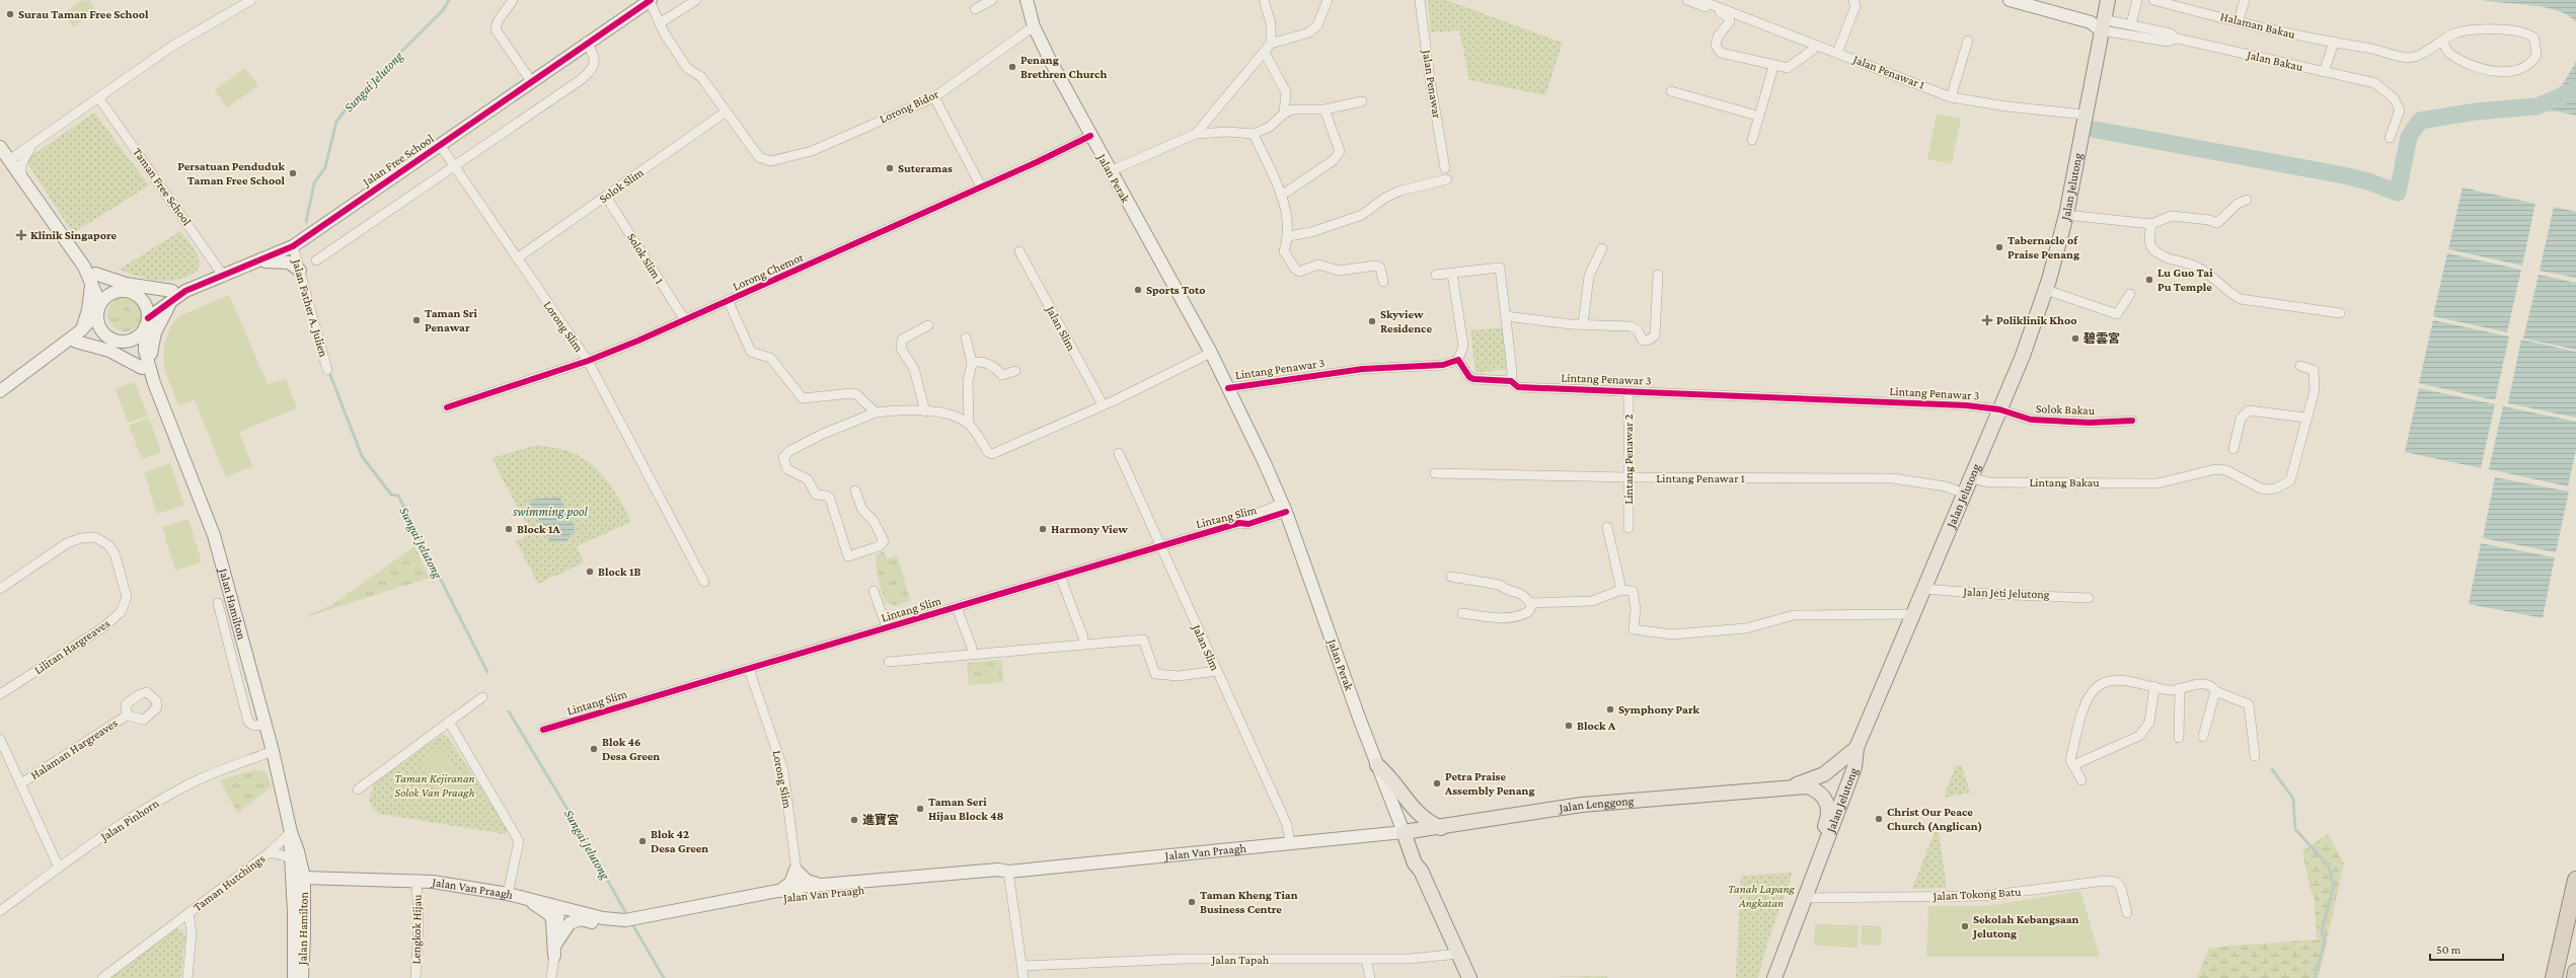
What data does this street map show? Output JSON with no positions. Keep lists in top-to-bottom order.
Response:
{
  "streets": {
    "main road": [
      "Jalan Free School",
      "Jalan Perak",
      "Jalan Jelutong",
      "Jalan Hamilton",
      "Jalan Lenggong",
      "Jalan Van Praagh"
    ],
    "street": [
      "Halaman Bakau",
      "Jalan Bakau",
      "Jalan Penawar 1",
      "Jalan Penawar",
      "Lorong Bidor",
      "Solok Slim",
      "Taman Free School",
      "Solok Slim 1",
      "Lorong Chemor",
      "Jalan Father A. Julien",
      "Lorong Slim",
      "Jalan Slim",
      "Lintang Penawar 3",
      "Solok Bakau",
      "Lintang Penawar 2",
      "Lintang Penawar 1",
      "Lintang Bakau",
      "Lintang Slim",
      "Jalan Jeti Jelutong",
      "Lilitan Hargreaves",
      "Halaman Hargreaves",
      "Jalan Pinhorn",
      "Taman Hutchings",
      "Jalan Tokong Batu",
      "Lengkok Hijau",
      "Jalan Tapah"
    ]
  },
  "crossings": [
    ["Jalan Bakau", "Jalan Jelutong"],
    ["Jalan Penawar 1", "Jalan Jelutong"],
    ["Lorong Bidor", "Jalan Perak"],
    ["Lorong Bidor", "Solok Slim"],
    ["Jalan Free School", "Taman Free School"],
    ["Jalan Free School", "Jalan Father A. Julien"],
    ["Jalan Free School", "Lorong Slim"],
    ["Jalan Free School", "Jalan Hamilton"],
    ["Jalan Perak", "Lorong Chemor"],
    ["Jalan Perak", "Lintang Penawar 3"],
    ["Jalan Perak", "Lintang Slim"],
    ["Jalan Perak", "Jalan Lenggong"],
    ["Jalan Perak", "Jalan Van Praagh"],
    ["Jalan Perak", "Jalan Tapah"],
    ["Solok Slim", "Solok Slim 1"],
    ["Solok Slim", "Lorong Slim"],
    ["Jalan Jelutong", "Lintang Penawar 3"],
    ["Jalan Jelutong", "Solok Bakau"],
    ["Jalan Jelutong", "Lintang Penawar 1"],
    ["Jalan Jelutong", "Lintang Bakau"],
    ["Jalan Jelutong", "Jalan Jeti Jelutong"],
    ["Jalan Jelutong", "Jalan Lenggong"],
    ["Jalan Jelutong", "Jalan Tokong Batu"],
    ["Solok Slim 1", "Lorong Chemor"],
    ["Lorong Chemor", "Lorong Slim"],
    ["Lorong Slim", "Lintang Slim"],
    ["Lorong Slim", "Jalan Van Praagh"],
    ["Jalan Slim", "Lintang Slim"],
    ["Jalan Slim", "Jalan Van Praagh"],
    ["Lintang Penawar 3", "Solok Bakau"],
    ["Lintang Penawar 3", "Lintang Penawar 2"],
    ["Lintang Penawar 2", "Lintang Penawar 1"],
    ["Jalan Hamilton", "Jalan Pinhorn"],
    ["Jalan Hamilton", "Jalan Van Praagh"],
    ["Jalan Hamilton", "Taman Hutchings"],
    ["Jalan Lenggong", "Jalan Van Praagh"],
    ["Jalan Van Praagh", "Lengkok Hijau"]
  ],
  "water": ["Sungai Jelutong", "swimming pool"],
  "parks": ["Taman Kejiranan Solok Van Praagh", "Tanah Lapang Angkatan"],
  "places": {
    "other": [
      "Surau Taman Free School",
      "Penang Brethren Church",
      "Suteramas",
      "Persatuan Penduduk Taman Free School",
      "Tabernacle of Praise Penang",
      "Lu Guo Tai Pu Temple",
      "Sports Toto",
      "Taman Sri Penawar",
      "Skyview Residence",
      "碧雲宮",
      "Block 1A",
      "Harmony View",
      "Block 1B",
      "Symphony Park",
      "Block A",
      "Blok 46 Desa Green",
      "Petra Praise Assembly Penang",
      "Taman Seri Hijau Block 48",
      "Christ Our Peace Church (Anglican)",
      "進寶宮",
      "Blok 42 Desa Green",
      "Taman Kheng Tian Business Centre",
      "Sekolah Kebangsaan Jelutong"
    ],
    "health": ["Klinik Singapore", "Poliklinik Khoo"]
  },
  "scale_bar": "50 m"
}
